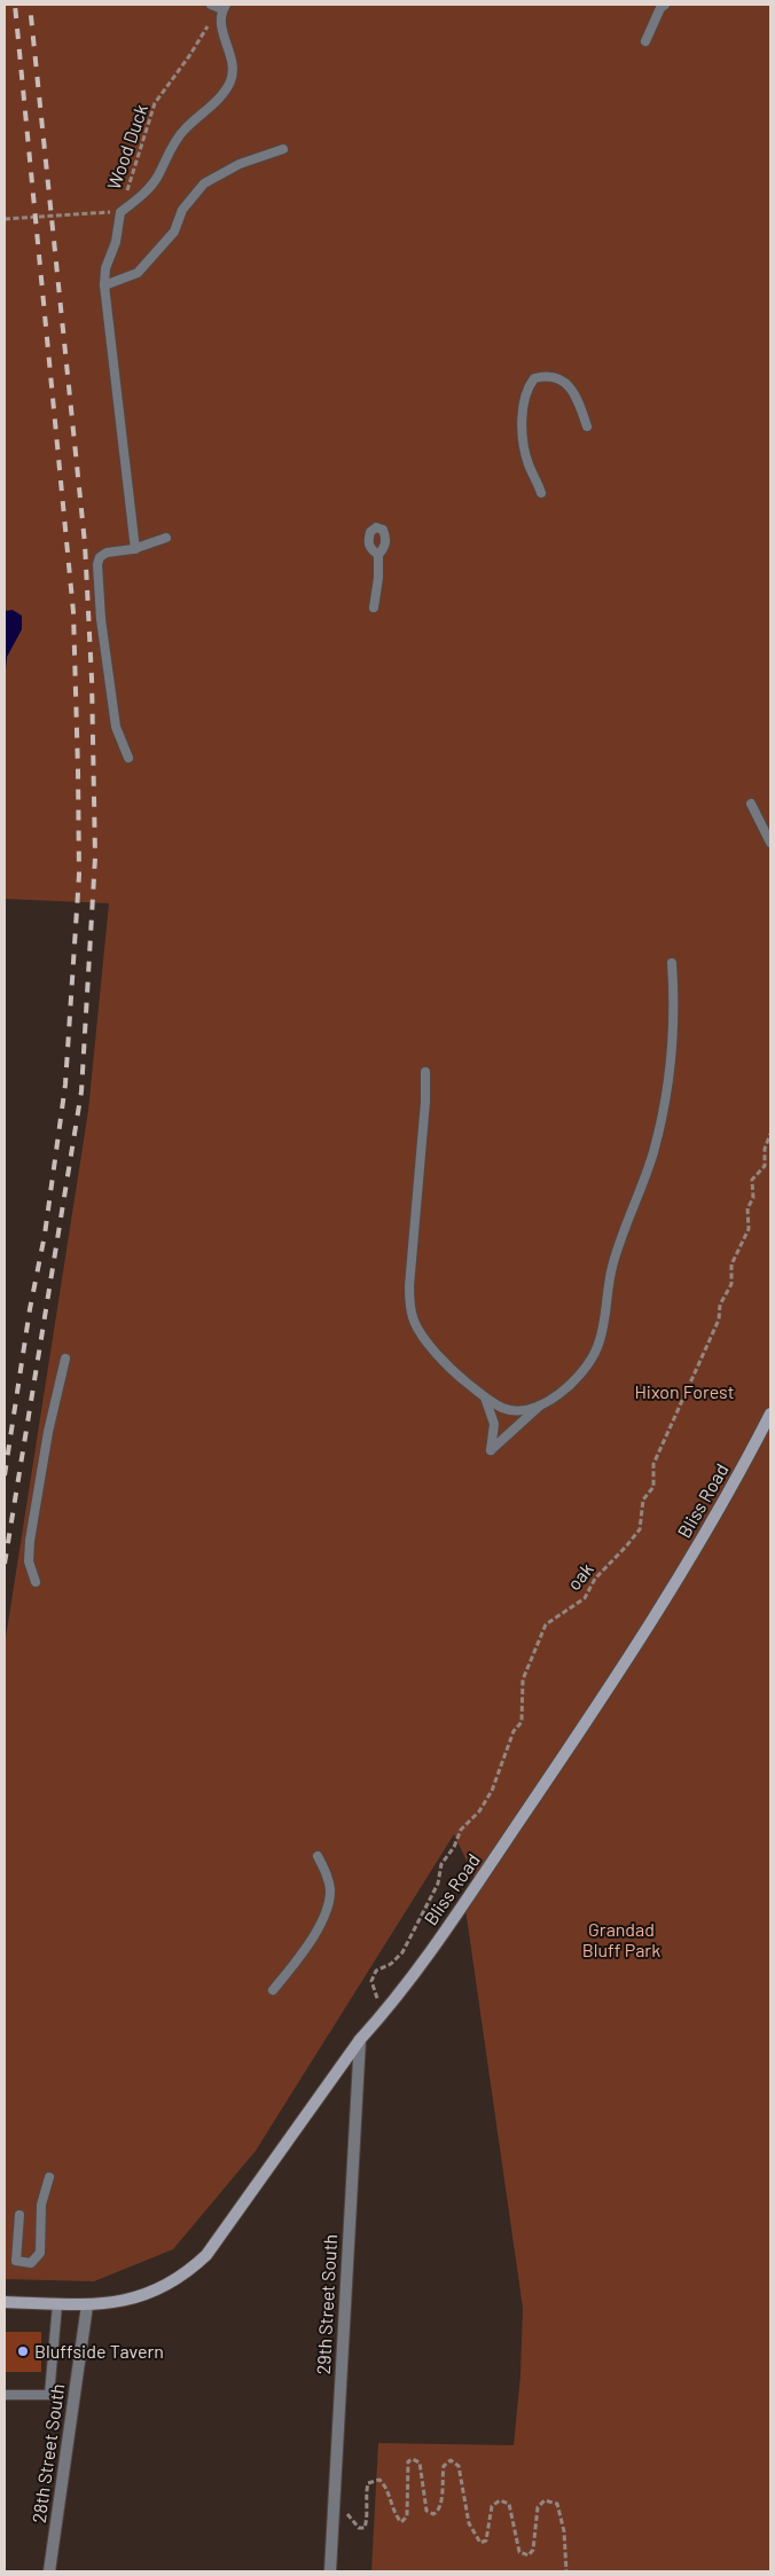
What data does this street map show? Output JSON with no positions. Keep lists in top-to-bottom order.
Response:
{
  "streets": {
    "street": ["Bliss Road", "29th Street South", "28th Street South"],
    "path": ["Wood Duck", "oak"]
  },
  "crossings": [
    ["Bliss Road", "oak"],
    ["Bliss Road", "29th Street South"],
    ["Bliss Road", "28th Street South"]
  ],
  "parks": ["Hixon Forest", "Grandad Bluff Park"],
  "places": ["Bluffside Tavern"]
}
